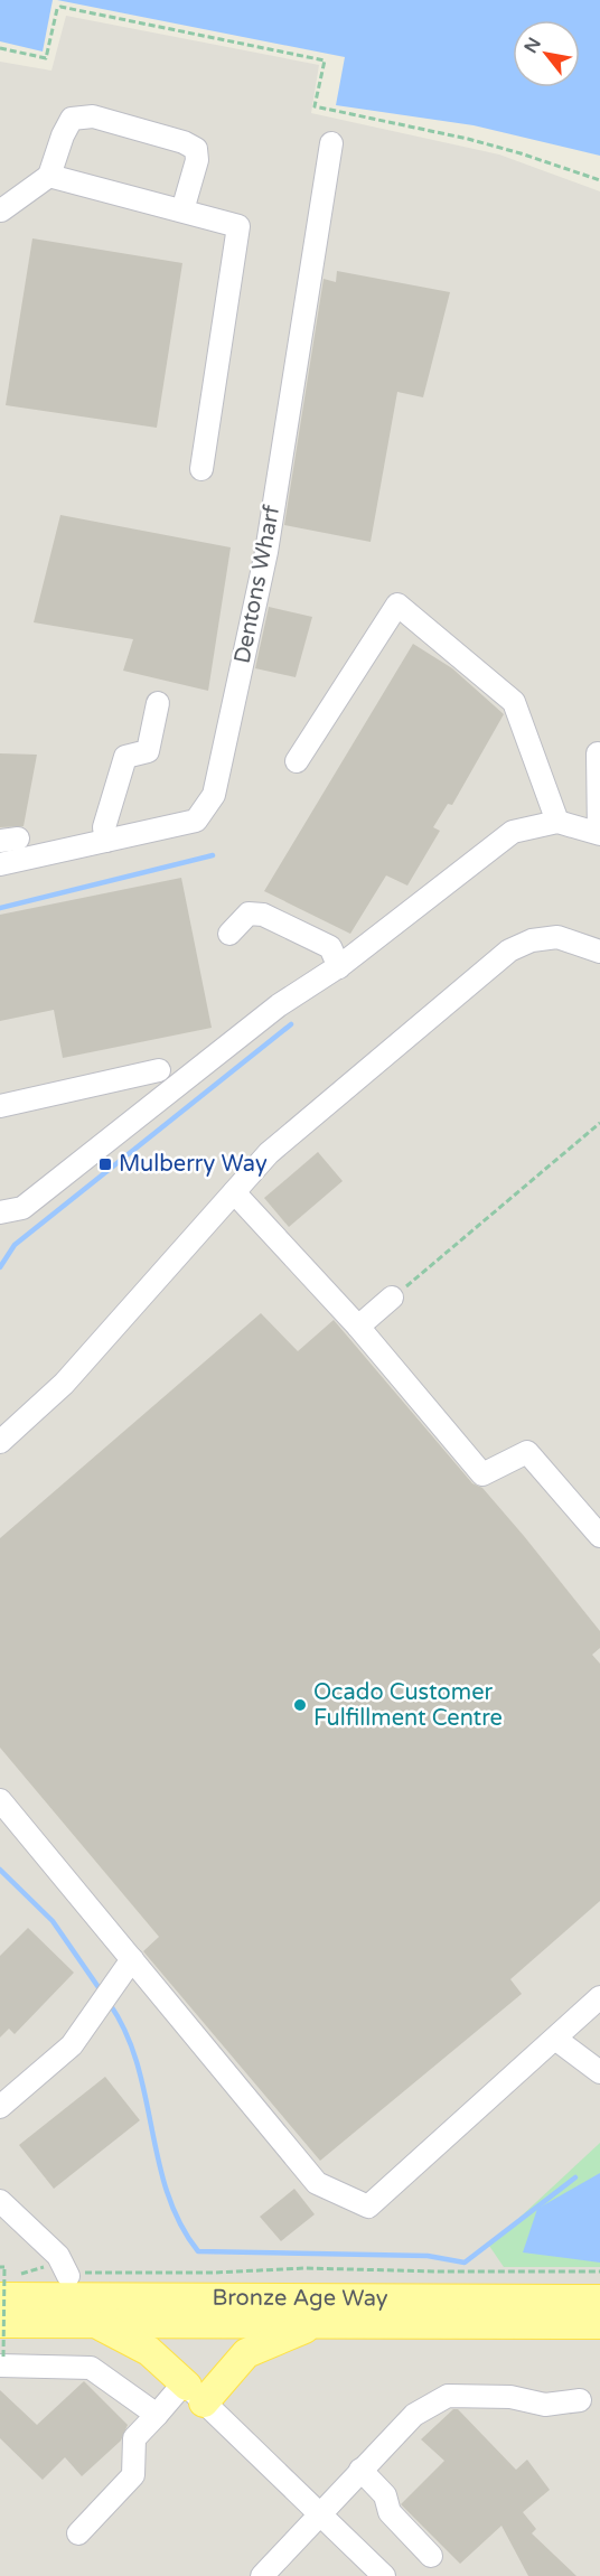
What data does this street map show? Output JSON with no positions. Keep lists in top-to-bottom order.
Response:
{
  "streets": {
    "main road": ["Bronze Age Way"],
    "street": ["Dentons Wharf"]
  },
  "places": {
    "transit": ["Mulberry Way"],
    "other": ["Ocado Customer Fulfillment Centre"]
  },
  "north": "top left"
}
